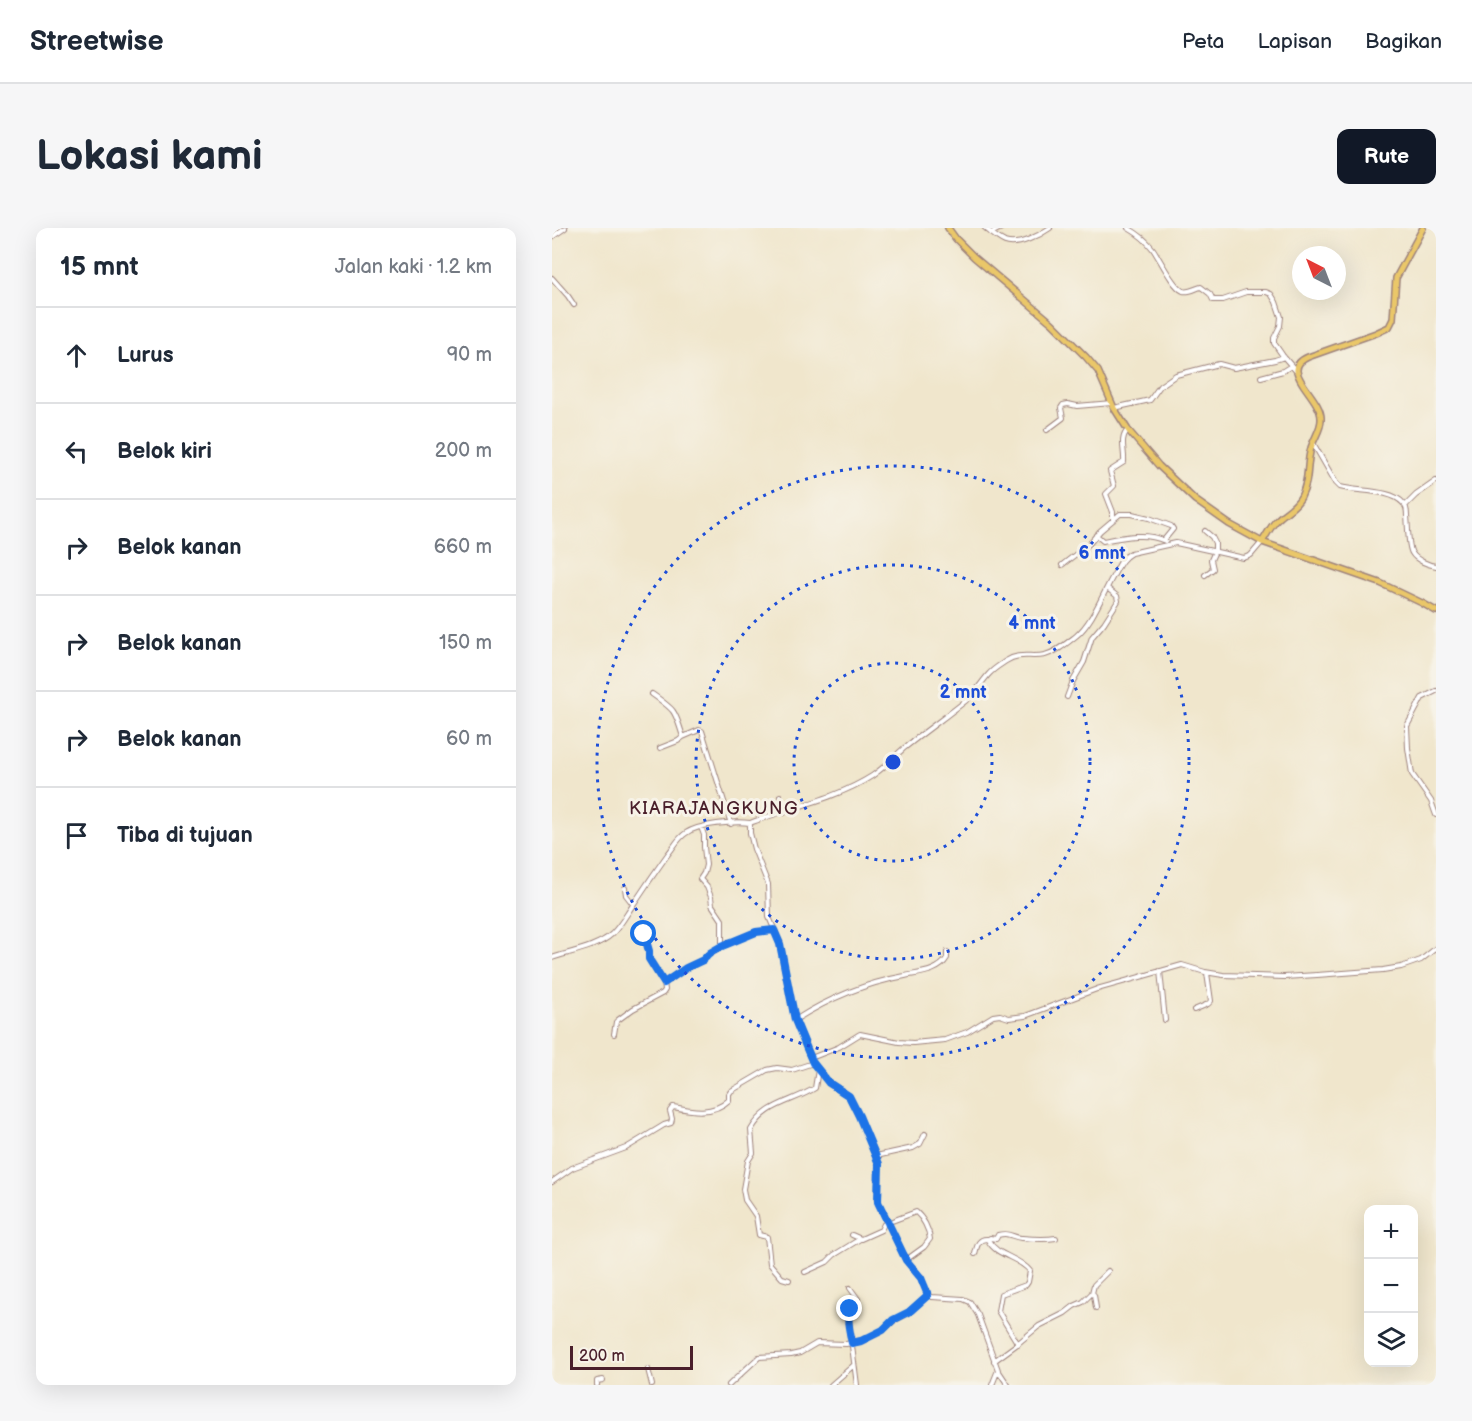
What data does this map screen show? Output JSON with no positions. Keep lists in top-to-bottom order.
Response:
{
  "districts": ["KIARAJANGKUNG"],
  "scale_bar": "200 m",
  "north": "top left",
  "page": {
    "header": "Streetwise",
    "nav": ["Peta", "Lapisan", "Bagikan"],
    "buttons": "Rute",
    "title": "Lokasi kami",
    "heading": ["15 mnt", "Jalan kaki · 1.2 km"],
    "list": [
      ["Lurus", "90 m"],
      ["Belok kiri", "200 m"],
      ["Belok kanan", "660 m"],
      ["Belok kanan", "150 m"],
      ["Belok kanan", "60 m"],
      "Tiba di tujuan"
    ],
    "map_buttons": ["+", "−"],
    "scale": "200 m"
  },
  "rings": ["6 mnt", "4 mnt", "2 mnt"]
}
